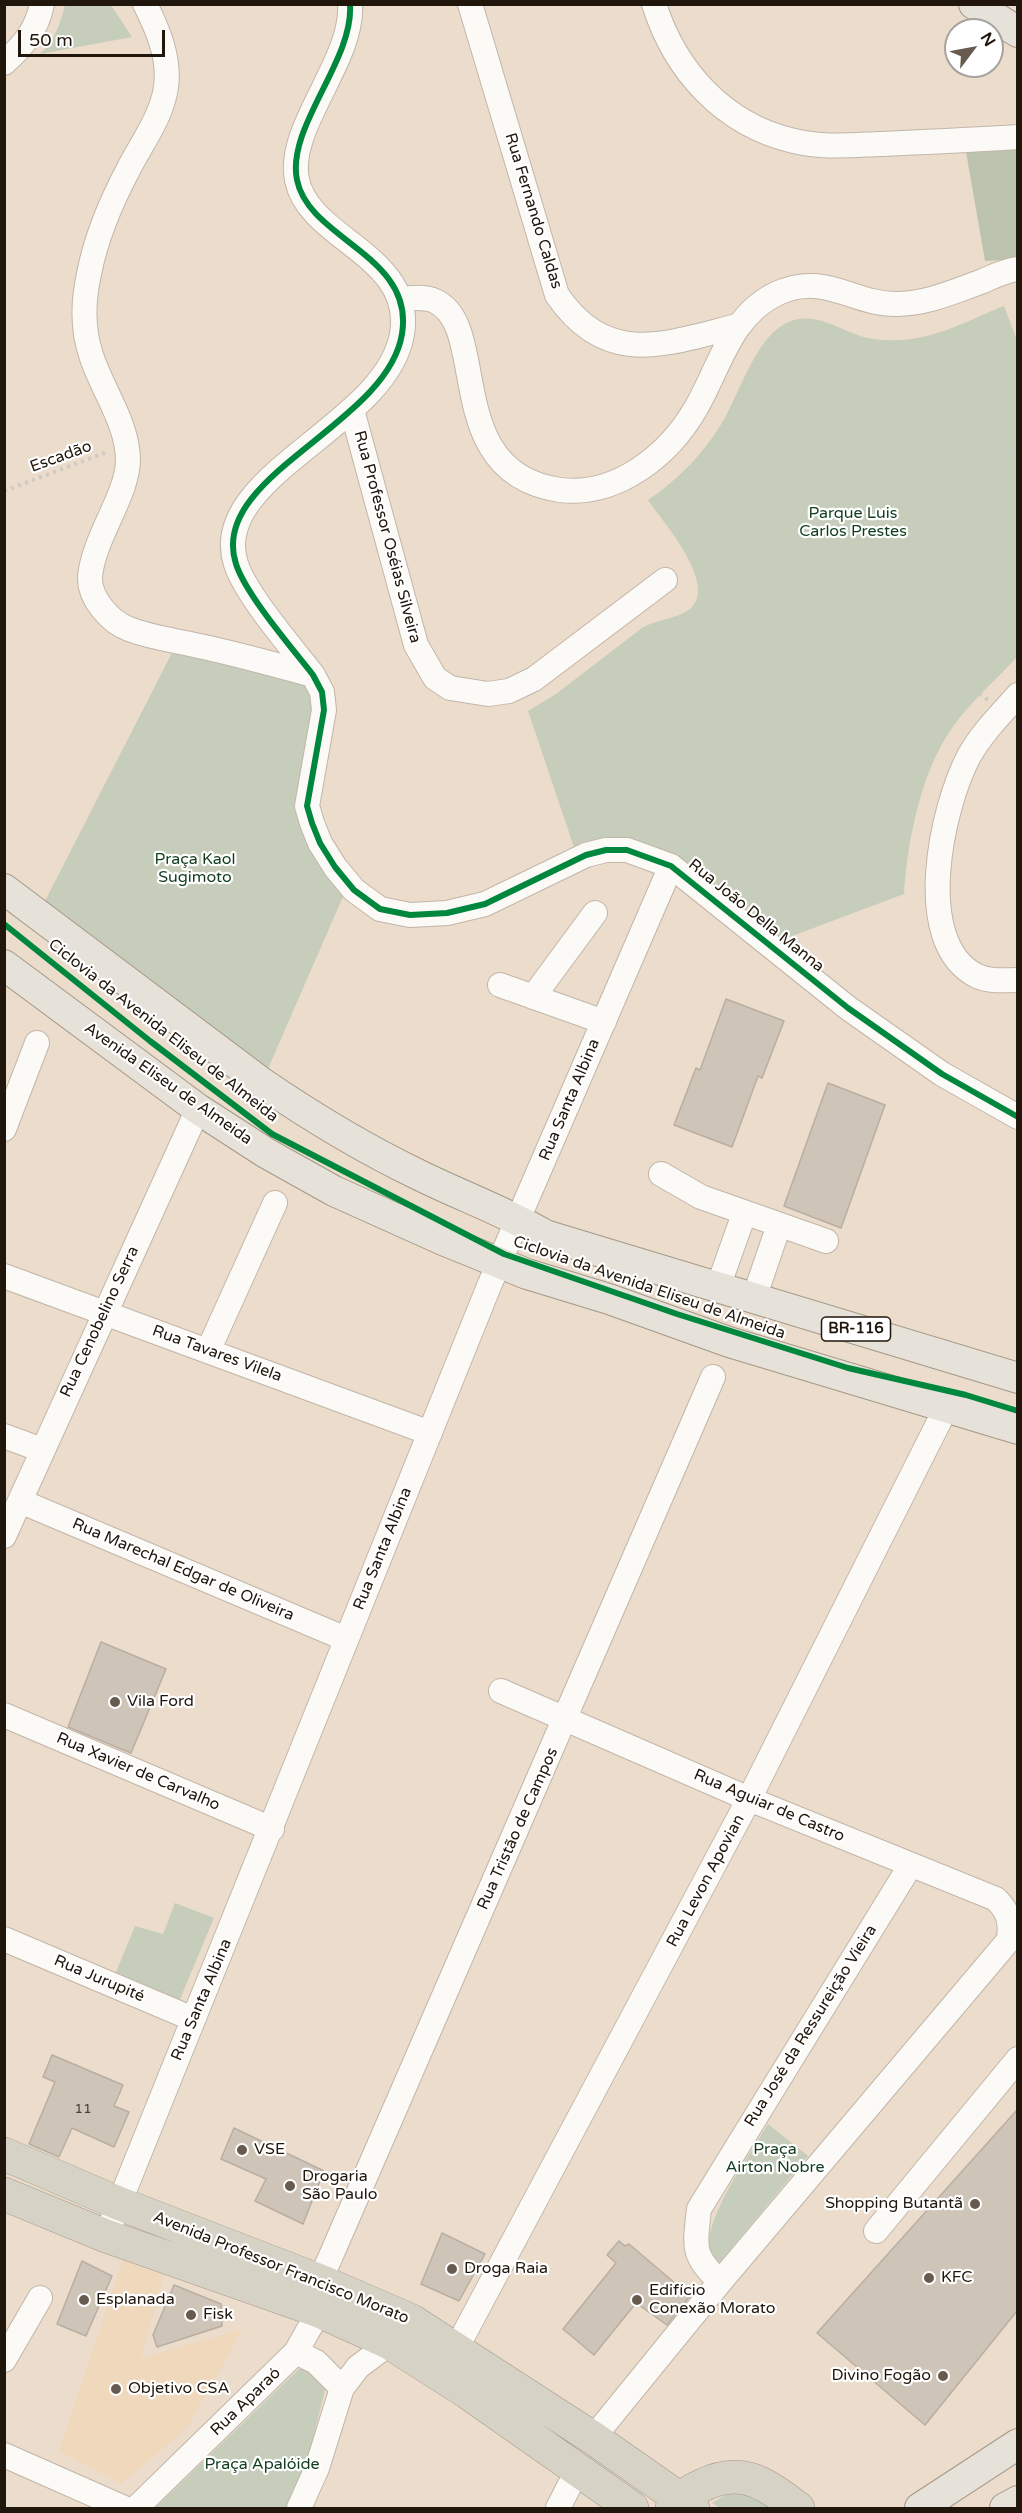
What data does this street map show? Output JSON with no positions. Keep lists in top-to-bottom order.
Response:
{
  "streets": {
    "highway": ["Avenida Professor Francisco Morato"],
    "main road": ["Avenida Eliseu de Almeida", "BR-116"],
    "street": [
      "Rua Fernando Caldas",
      "Rua Professor Oséias Silveira",
      "Rua João Della Manna",
      "Rua Santa Albina",
      "Rua Cenobelino Serra",
      "Rua Tavares Vilela",
      "Rua Marechal Edgar de Oliveira",
      "Rua Xavier de Carvalho",
      "Rua Aguiar de Castro",
      "Rua Tristão de Campos",
      "Rua Levon Apovian",
      "Rua Jurupité",
      "Rua José da Ressureição Vieira",
      "Rua Aparaó"
    ],
    "path": ["Escadão"],
    "cycle path": ["Ciclovia da Avenida Eliseu de Almeida"]
  },
  "crossings": [
    ["Rua Professor Oséias Silveira", "Rua João Della Manna"],
    ["Rua João Della Manna", "Rua Santa Albina"],
    ["Avenida Eliseu de Almeida", "Rua Santa Albina"],
    ["Avenida Eliseu de Almeida", "Rua Cenobelino Serra"],
    ["Avenida Eliseu de Almeida", "Rua Levon Apovian"],
    ["Rua Santa Albina", "BR-116"],
    ["Rua Santa Albina", "Rua Tavares Vilela"],
    ["Rua Santa Albina", "Rua Marechal Edgar de Oliveira"],
    ["Rua Santa Albina", "Rua Xavier de Carvalho"],
    ["Rua Santa Albina", "Rua Jurupité"],
    ["Rua Santa Albina", "Avenida Professor Francisco Morato"],
    ["Rua Cenobelino Serra", "Rua Tavares Vilela"],
    ["Rua Cenobelino Serra", "Rua Marechal Edgar de Oliveira"],
    ["Rua Aguiar de Castro", "Rua Tristão de Campos"],
    ["Rua Aguiar de Castro", "Rua Levon Apovian"],
    ["Rua Aguiar de Castro", "Rua José da Ressureição Vieira"],
    ["Rua Tristão de Campos", "Avenida Professor Francisco Morato"],
    ["Rua Tristão de Campos", "Rua Aparaó"],
    ["Rua Levon Apovian", "Avenida Professor Francisco Morato"],
    ["Avenida Professor Francisco Morato", "Rua Aparaó"]
  ],
  "parks": [
    "Parque Luis Carlos Prestes",
    "Praça Kaol Sugimoto",
    "Praça Airton Nobre",
    "Praça Apalóide"
  ],
  "places": [
    "Vila Ford",
    "VSE",
    "Drogaria São Paulo",
    "Shopping Butantã",
    "Droga Raia",
    "KFC",
    "Esplanada",
    "Edifício Conexão Morato",
    "Fisk",
    "Divino Fogão",
    "Objetivo CSA"
  ],
  "house_numbers": ["11"],
  "scale_bar": "50 m",
  "north": "top right"
}
